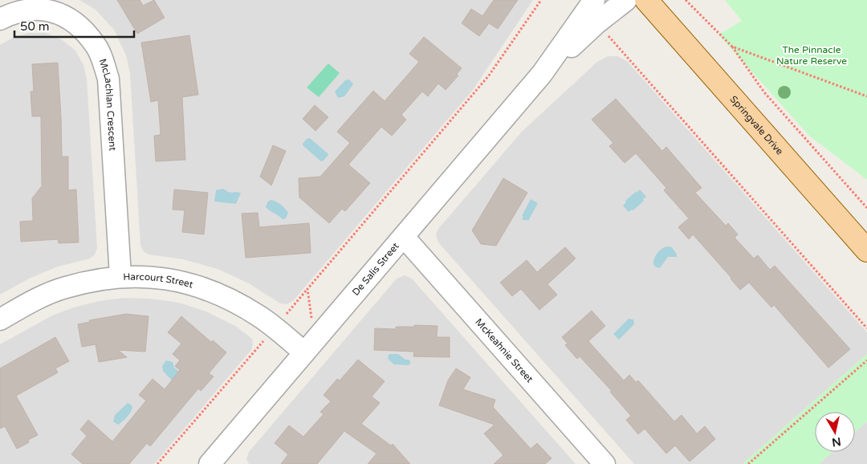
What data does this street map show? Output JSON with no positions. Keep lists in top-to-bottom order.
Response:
{
  "streets": {
    "main road": ["Springvale Drive"],
    "street": [
      "McLachlan Crescent",
      "De Salis Street",
      "Harcourt Street",
      "McKeahnie Street"
    ]
  },
  "crossings": [
    ["McLachlan Crescent", "Harcourt Street"],
    ["De Salis Street", "Harcourt Street"],
    ["De Salis Street", "McKeahnie Street"]
  ],
  "parks": ["The Pinnacle Nature Reserve"],
  "scale_bar": "50 m",
  "north": "bottom"
}
